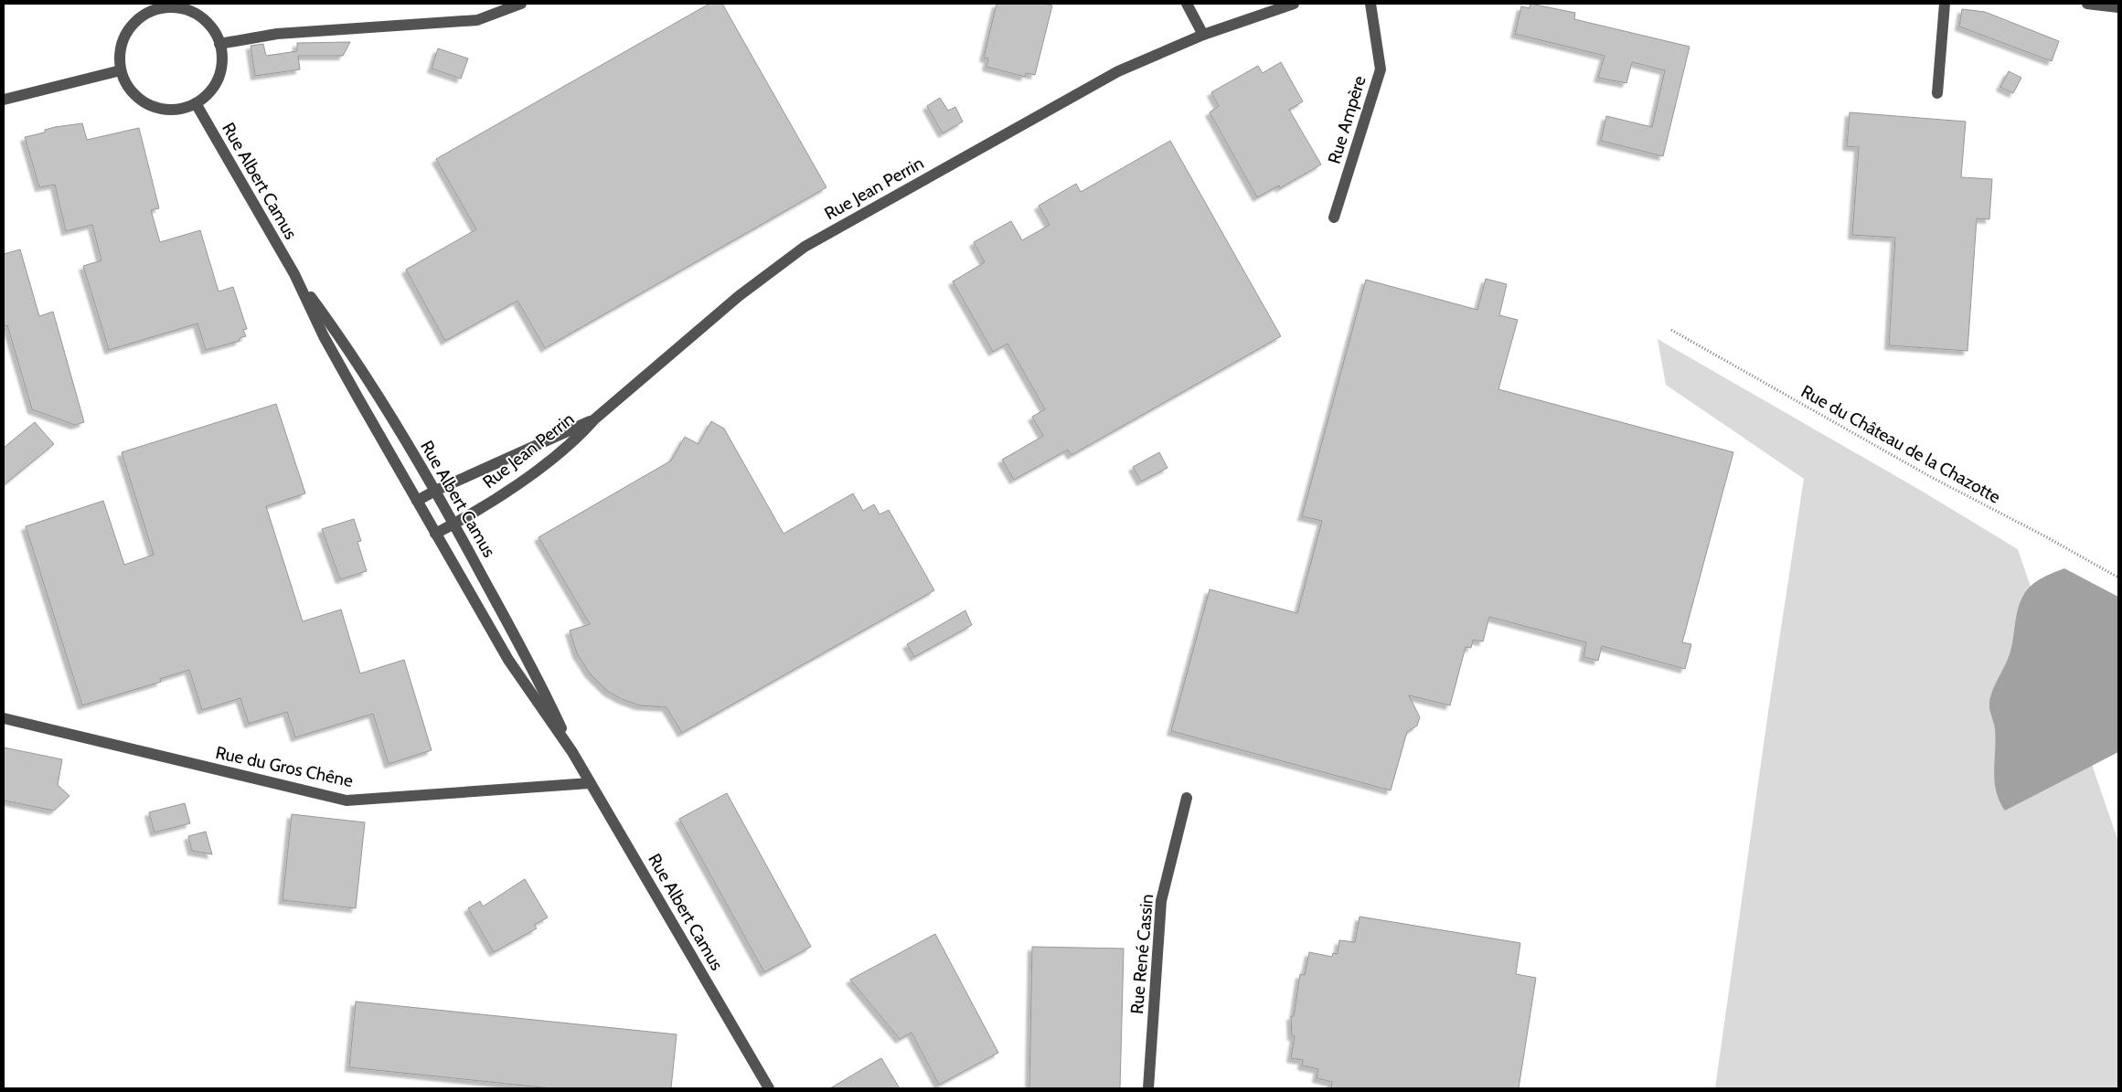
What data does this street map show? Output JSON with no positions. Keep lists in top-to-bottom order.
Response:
{
  "streets": {
    "street": [
      "Rue Ampère",
      "Rue Albert Camus",
      "Rue Jean Perrin",
      "Rue du Gros Chêne",
      "Rue René Cassin"
    ],
    "path": ["Rue du Château de la Chazotte"]
  },
  "crossings": [
    ["Rue Albert Camus", "Rue Jean Perrin"],
    ["Rue Albert Camus", "Rue du Gros Chêne"]
  ]
}
